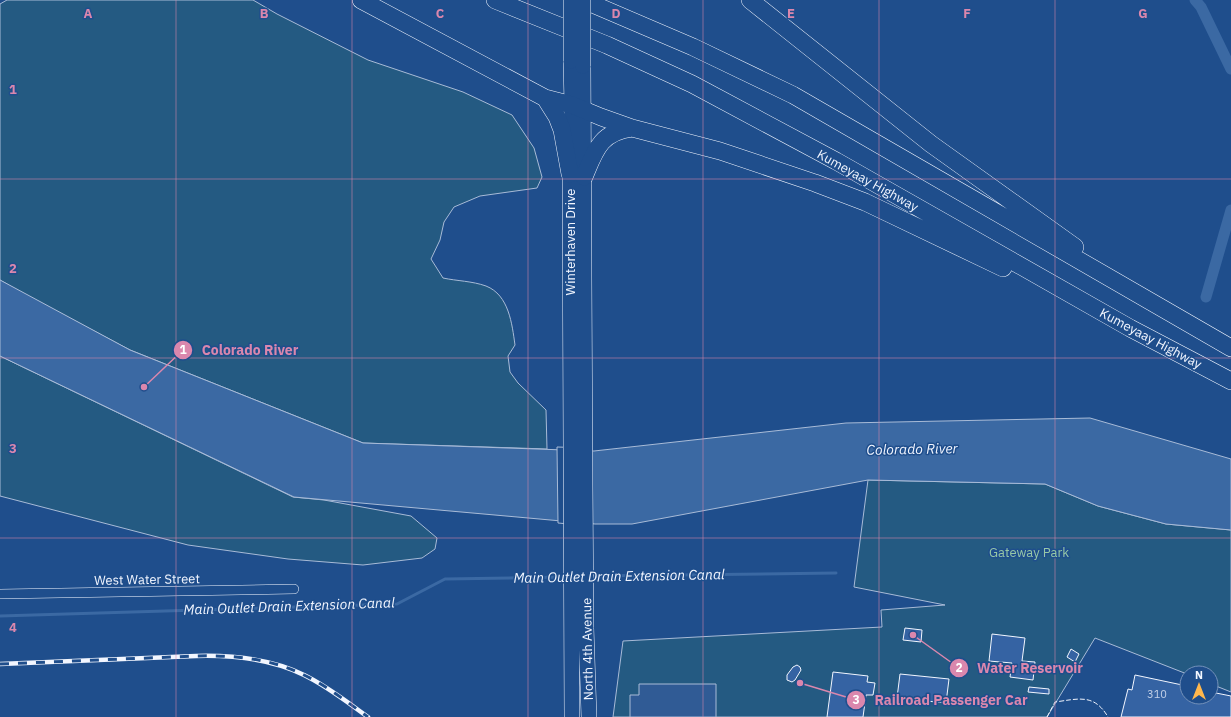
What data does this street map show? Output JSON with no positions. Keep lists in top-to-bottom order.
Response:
{
  "streets": {
    "highway": ["Kumeyaay Highway"],
    "main road": ["Winterhaven Drive", "North 4th Avenue"],
    "street": ["West Water Street"]
  },
  "crossings": [
    ["Winterhaven Drive", "North 4th Avenue"]
  ],
  "water": ["Colorado River", "Main Outlet Drain Extension Canal"],
  "parks": ["Gateway Park"],
  "places": ["Colorado River", "Water Reservoir", "Railroad Passenger Car"],
  "house_numbers": ["310"],
  "north": "top",
  "grid": {
    "columns": [
      "A",
      "B",
      "C",
      "D",
      "E",
      "F",
      "G"
    ],
    "rows": [
      "1",
      "2",
      "3",
      "4"
    ]
  }
}
